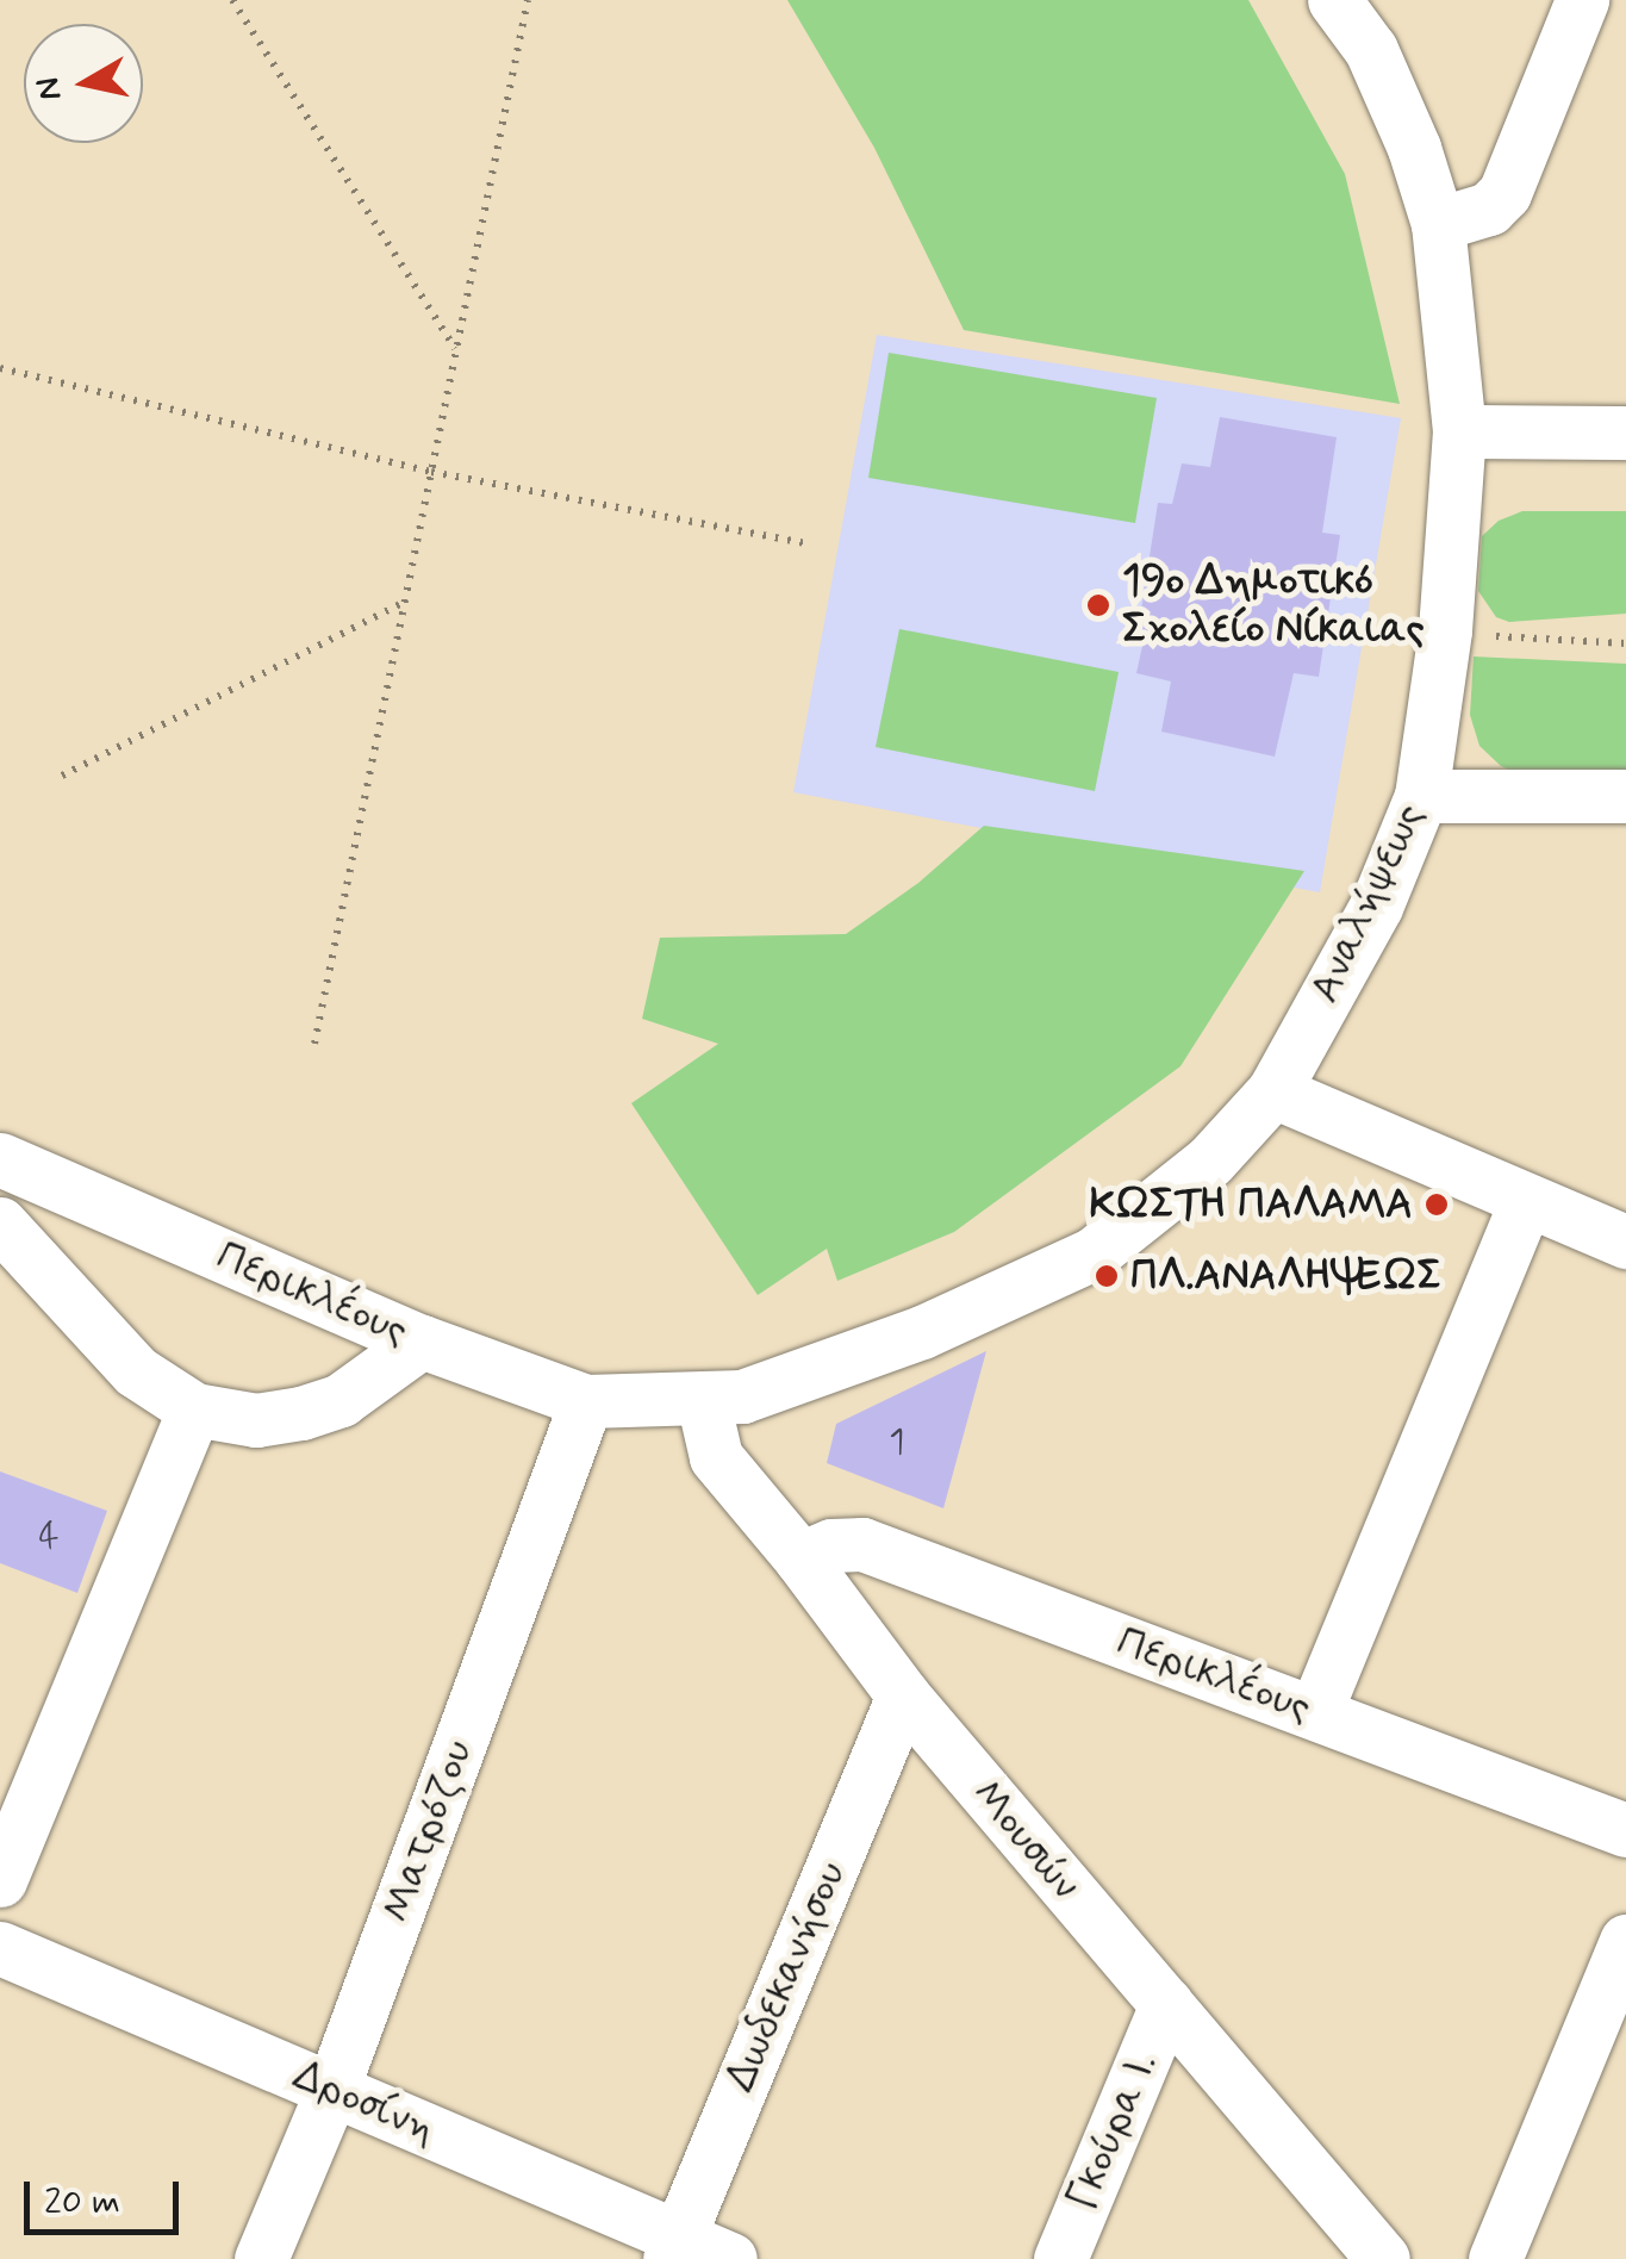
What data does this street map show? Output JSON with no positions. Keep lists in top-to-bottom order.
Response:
{
  "streets": {
    "street": [
      "Αναλήψεως",
      "Περικλέους",
      "Ματρόζου",
      "Μουσών",
      "Δωδεκανήσου",
      "Δροσίνη",
      "Γκούρα Ι."
    ]
  },
  "crossings": [
    ["Αναλήψεως", "Περικλέους"],
    ["Αναλήψεως", "Μουσών"],
    ["Περικλέους", "Ματρόζου"],
    ["Περικλέους", "Μουσών"],
    ["Ματρόζου", "Δροσίνη"],
    ["Μουσών", "Δωδεκανήσου"],
    ["Μουσών", "Γκούρα Ι."],
    ["Δωδεκανήσου", "Δροσίνη"]
  ],
  "places": ["19ο Δημοτικό Σχολείο Νίκαιας", "ΚΩΣΤΗ ΠΑΛΑΜΑ", "ΠΛ.ΑΝΑΛΗΨΕΩΣ"],
  "house_numbers": ["1", "4"],
  "scale_bar": "20 m",
  "north": "left"
}
